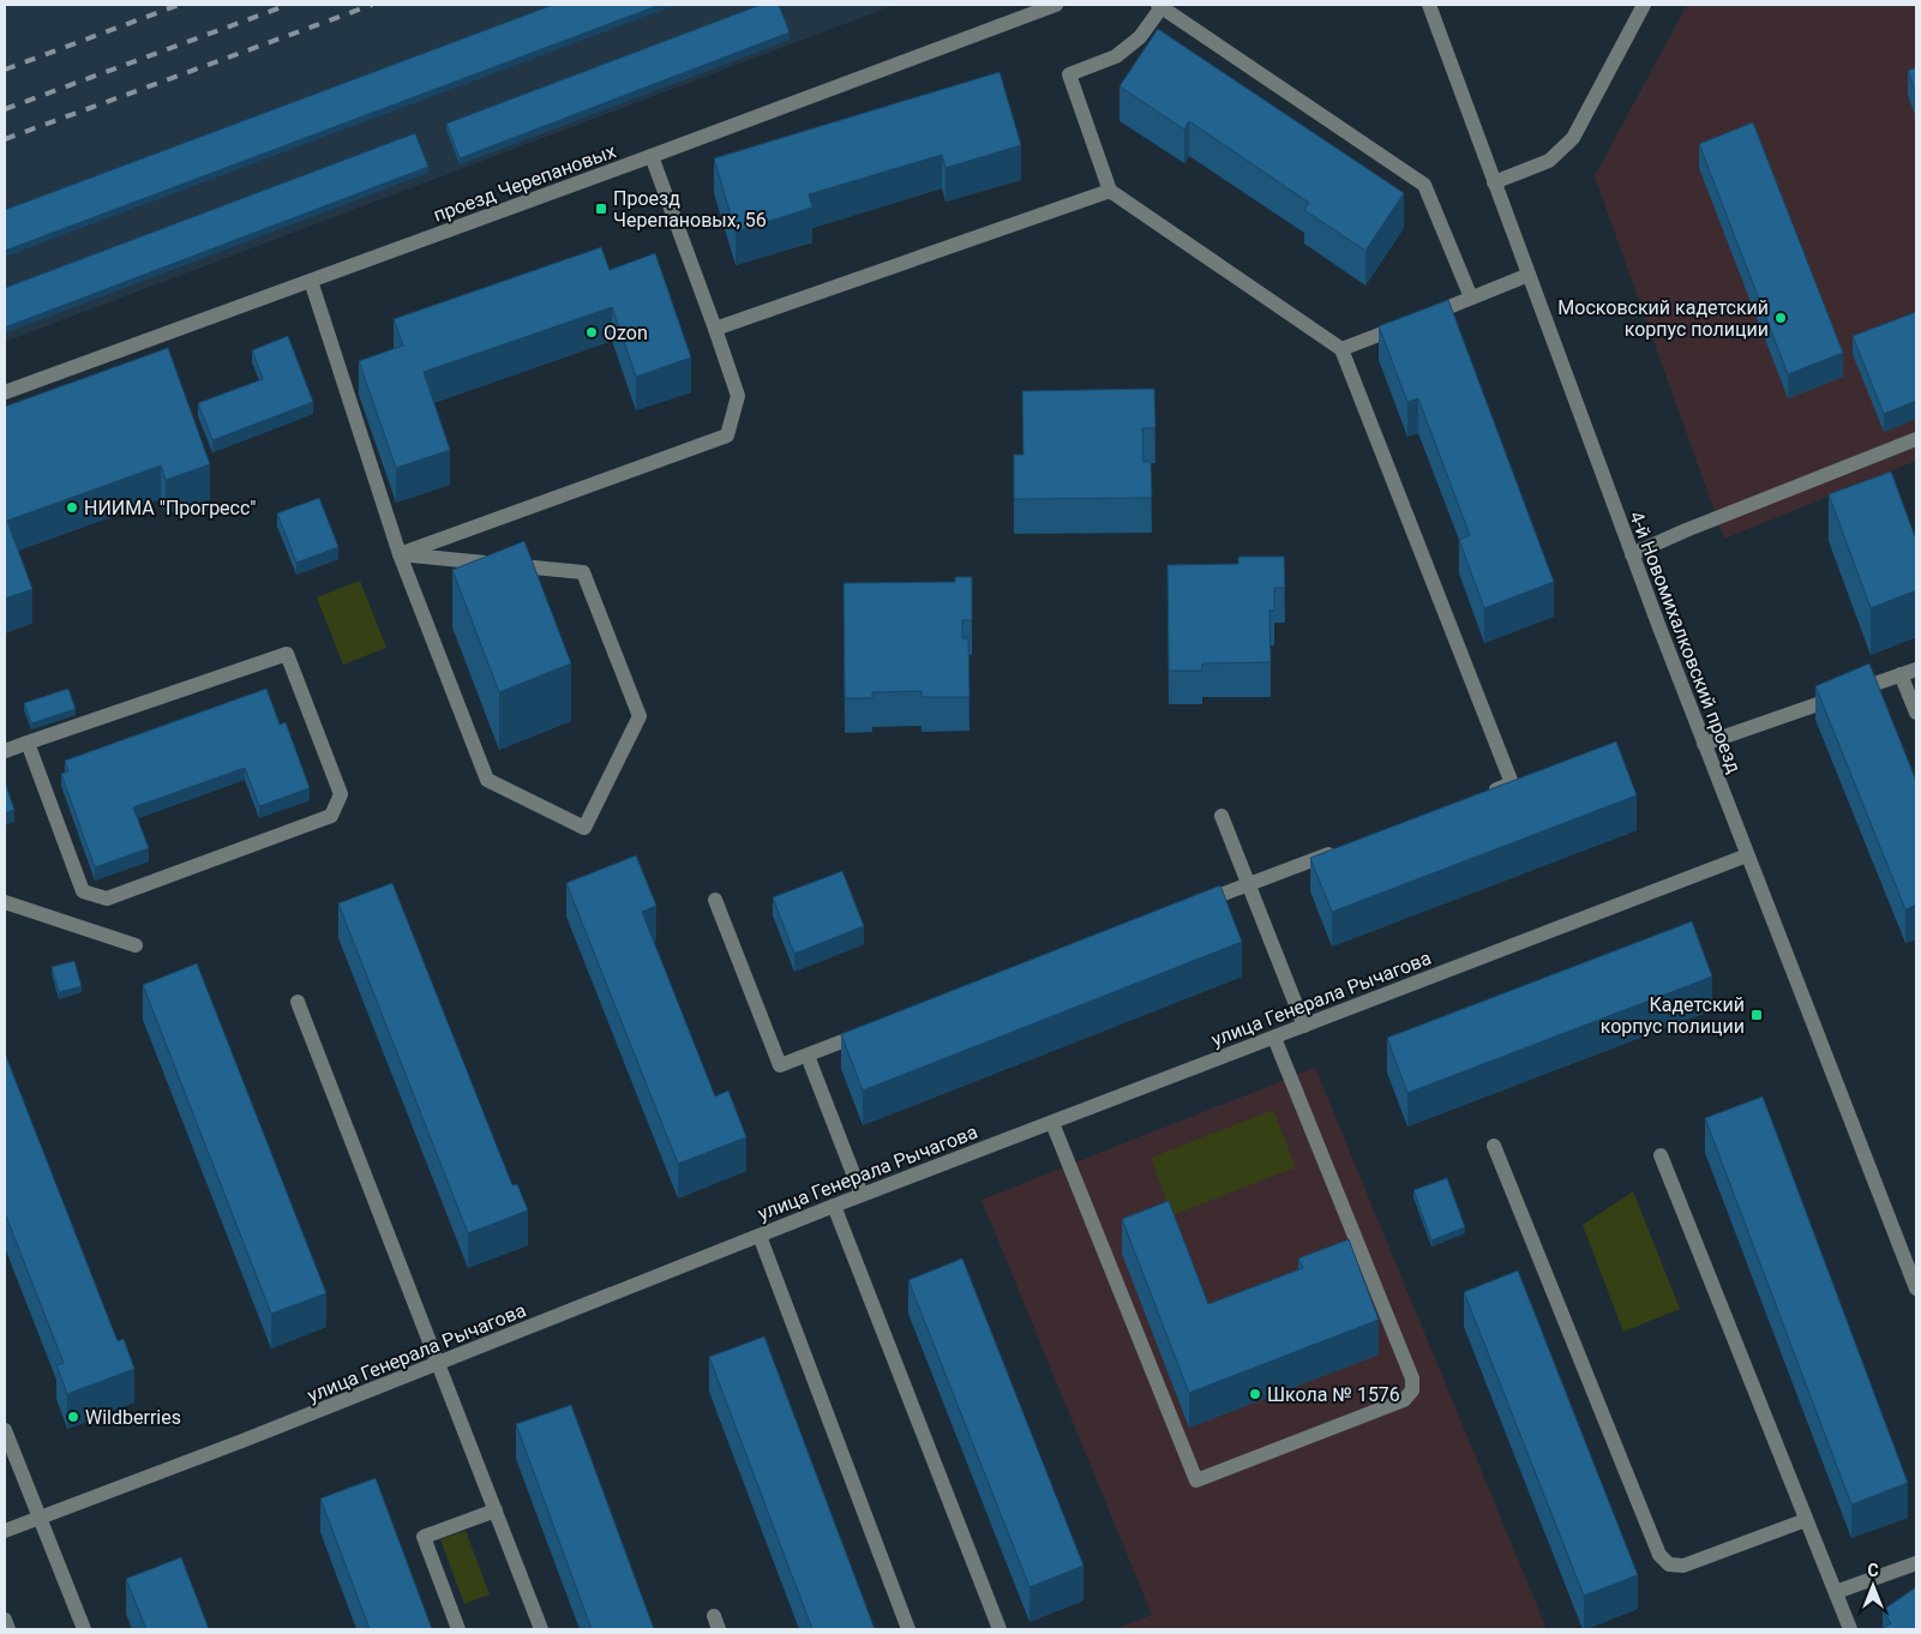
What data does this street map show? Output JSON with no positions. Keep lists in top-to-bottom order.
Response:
{
  "streets": {
    "street": ["проезд Черепановых", "4-й Новомихалковский проезд", "улица Генерала Рычагова"]
  },
  "crossings": [
    ["4-й Новомихалковский проезд", "улица Генерала Рычагова"]
  ],
  "places": {
    "transit": ["Проезд Черепановых, 56", "Кадетский корпус полиции"],
    "other": [
      "Московский кадетский корпус полиции",
      "Ozon",
      "НИИМА \"Прогресс\"",
      "Школа № 1576",
      "Wildberries"
    ]
  },
  "north": "top"
}
